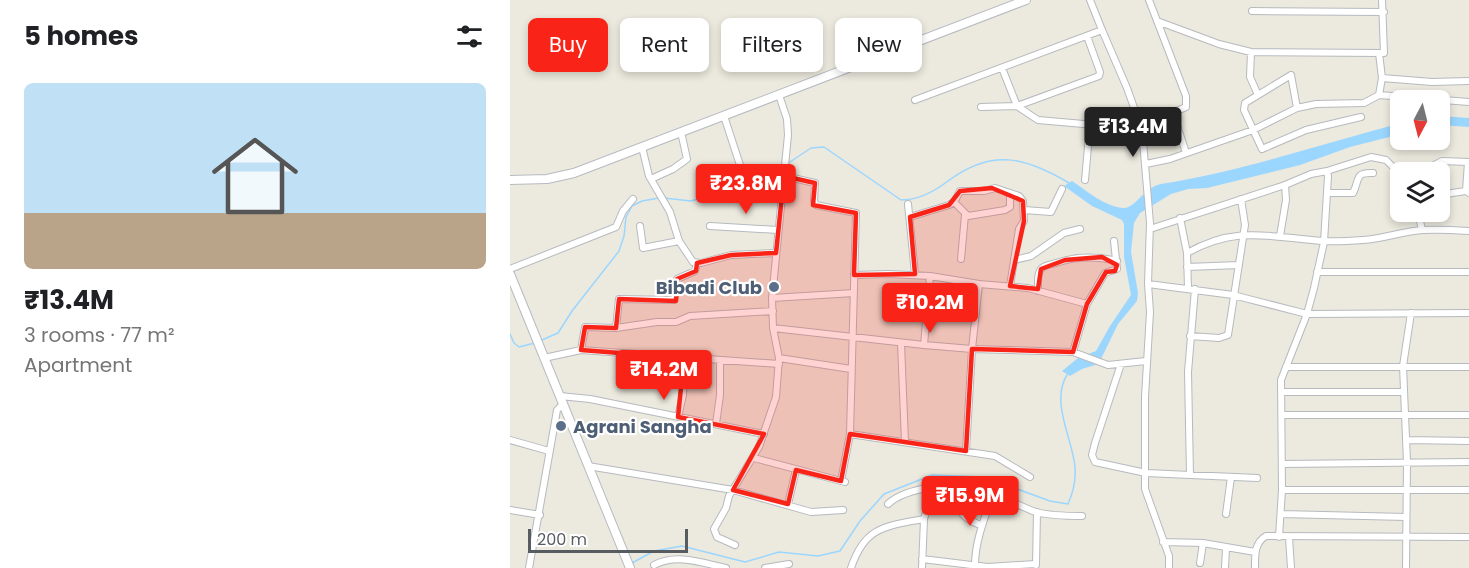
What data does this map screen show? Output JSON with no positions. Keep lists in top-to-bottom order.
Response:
{
  "places": ["Bibadi Club", "Agrani Sangha"],
  "scale_bar": "200 m",
  "north": "bottom",
  "page": {
    "heading": "5 homes",
    "chip": [
      "Buy",
      "Rent",
      "Filters",
      "New"
    ],
    "list": [
      {
        "name": "₹13.4M",
        "note": "3 rooms · 77 m² · Apartment"
      }
    ],
    "price": [
      "₹13.4M",
      "₹23.8M",
      "₹10.2M",
      "₹14.2M",
      "₹15.9M"
    ],
    "scale": "200 m"
  }
}
